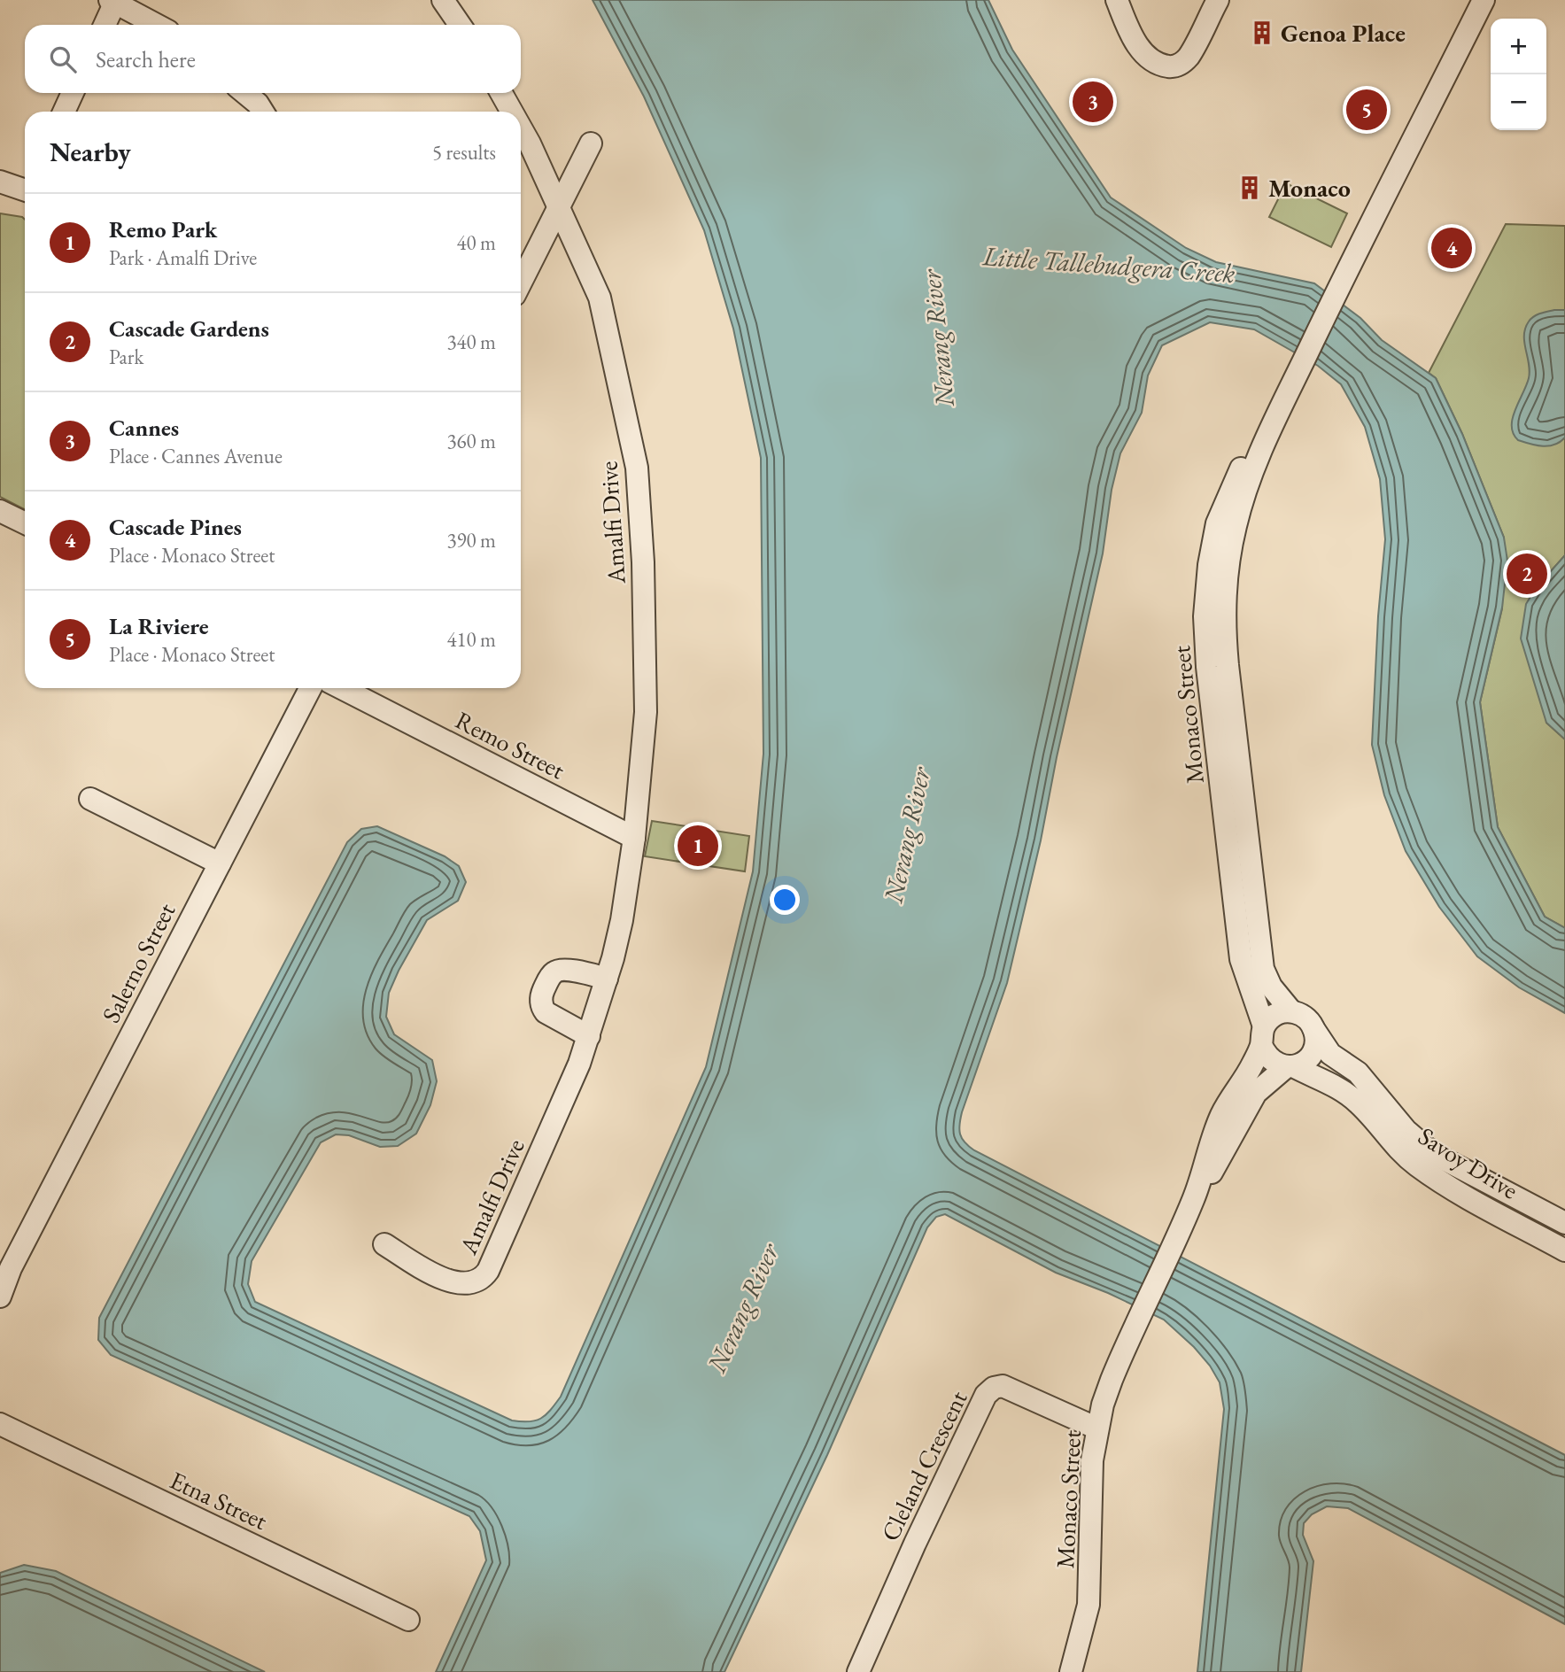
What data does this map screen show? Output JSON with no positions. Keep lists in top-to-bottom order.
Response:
{
  "streets": {
    "street": [
      "Amalfi Drive",
      "Monaco Street",
      "Remo Street",
      "Salerno Street",
      "Savoy Drive",
      "Cleland Crescent",
      "Etna Street"
    ]
  },
  "crossings": [
    ["Amalfi Drive", "Remo Street"],
    ["Monaco Street", "Savoy Drive"],
    ["Monaco Street", "Cleland Crescent"]
  ],
  "water": ["Little Tallebudgera Creek", "Nerang River"],
  "places": {
    "building": ["Genoa Place", "Monaco"]
  },
  "page": {
    "map_buttons": ["+", "−"],
    "search": "Search here",
    "pins": [
      "3",
      "5",
      "4",
      "2",
      "1"
    ],
    "heading": ["Nearby", "5 results"],
    "list": [
      {
        "mark": "1",
        "name": "Remo Park",
        "note": "Park · Amalfi Drive",
        "value": "40 m"
      },
      {
        "mark": "2",
        "name": "Cascade Gardens",
        "note": "Park",
        "value": "340 m"
      },
      {
        "mark": "3",
        "name": "Cannes",
        "note": "Place · Cannes Avenue",
        "value": "360 m"
      },
      {
        "mark": "4",
        "name": "Cascade Pines",
        "note": "Place · Monaco Street",
        "value": "390 m"
      },
      {
        "mark": "5",
        "name": "La Riviere",
        "note": "Place · Monaco Street",
        "value": "410 m"
      }
    ]
  }
}
